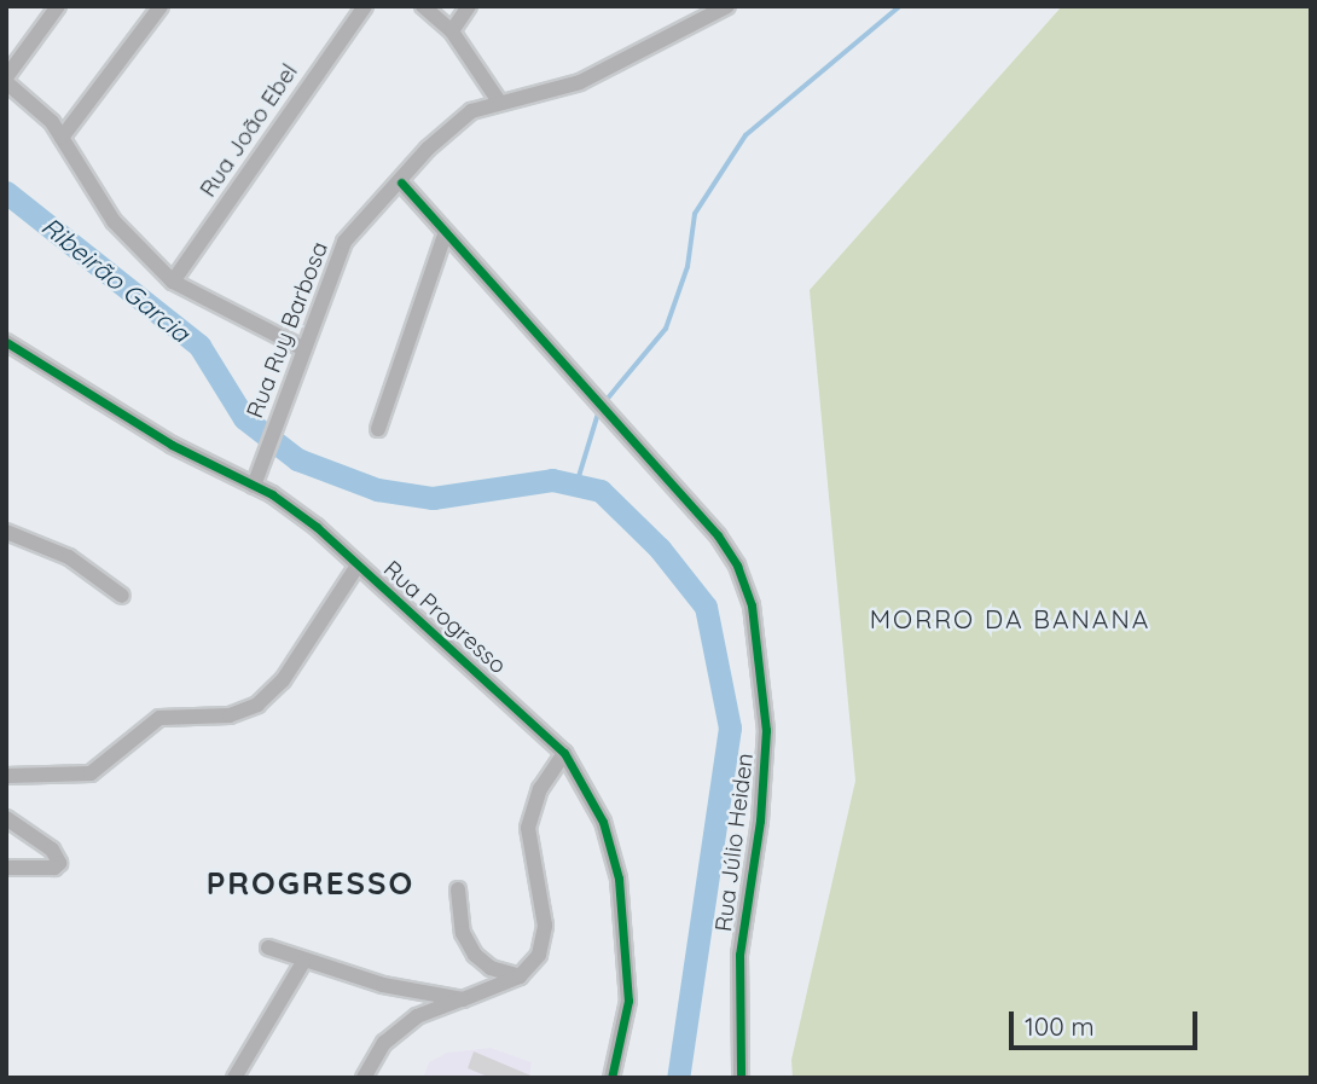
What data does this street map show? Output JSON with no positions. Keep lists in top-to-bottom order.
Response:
{
  "streets": {
    "street": [
      "Rua João Ebel",
      "Rua Ruy Barbosa",
      "Rua Progresso",
      "Rua Júlio Heiden"
    ]
  },
  "crossings": [
    ["Rua Ruy Barbosa", "Rua Progresso"],
    ["Rua Ruy Barbosa", "Rua Júlio Heiden"]
  ],
  "districts": ["MORRO DA BANANA", "PROGRESSO"],
  "water": ["Ribeirão Garcia"],
  "scale_bar": "100 m"
}
